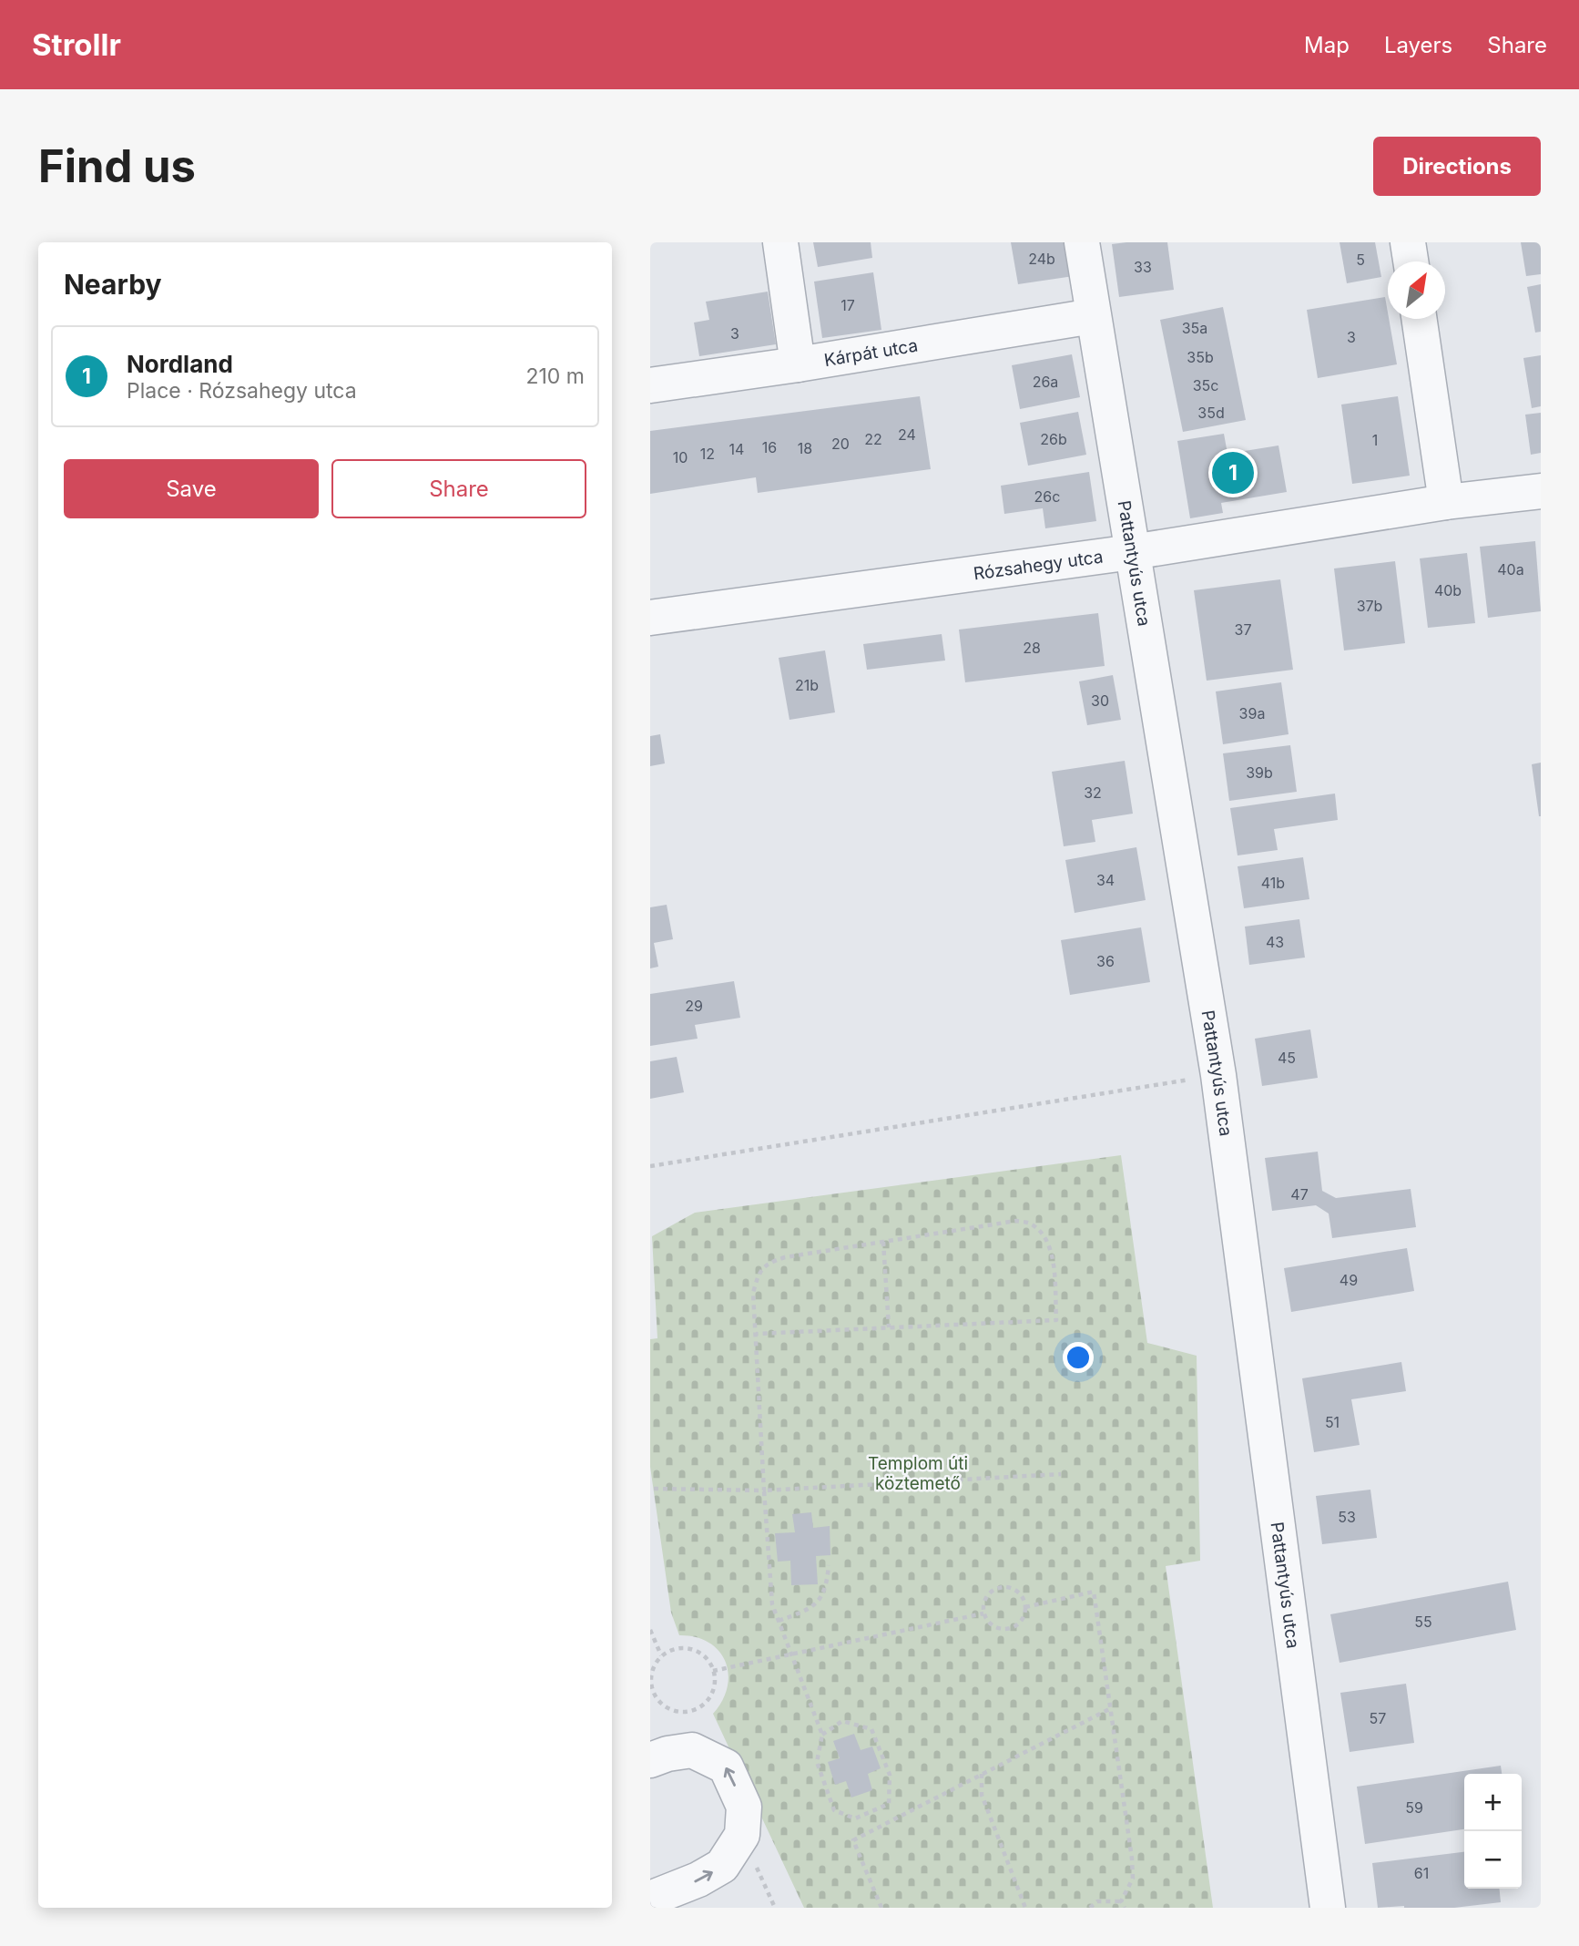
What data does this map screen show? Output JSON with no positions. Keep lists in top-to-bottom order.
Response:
{
  "streets": {
    "street": ["Kárpát utca", "Pattantyús utca", "Rózsahegy utca"]
  },
  "crossings": [
    ["Kárpát utca", "Pattantyús utca"],
    ["Pattantyús utca", "Rózsahegy utca"]
  ],
  "parks": ["Templom úti köztemető"],
  "house_numbers": [
    "24b",
    "5",
    "33",
    "17",
    "35a",
    "3",
    "3",
    "35b",
    "26a",
    "35c",
    "35d",
    "24",
    "22",
    "26b",
    "1",
    "20",
    "16",
    "18",
    "14",
    "12",
    "10",
    "26c",
    "40a",
    "40b",
    "37b",
    "37",
    "28",
    "21b",
    "30",
    "39a",
    "39b",
    "32",
    "34",
    "41b",
    "43",
    "36",
    "29",
    "45",
    "47",
    "49",
    "51",
    "53",
    "55",
    "57",
    "59",
    "61"
  ],
  "north": "top right",
  "page": {
    "header": "Strollr",
    "nav": ["Map", "Layers", "Share"],
    "buttons": [
      "Directions",
      ["Save", "Share"]
    ],
    "title": "Find us",
    "heading": "Nearby",
    "list": [
      {
        "mark": "1",
        "name": "Nordland",
        "note": "Place · Rózsahegy utca",
        "value": "210 m"
      }
    ],
    "pins": "1",
    "map_buttons": ["+", "−"]
  }
}
